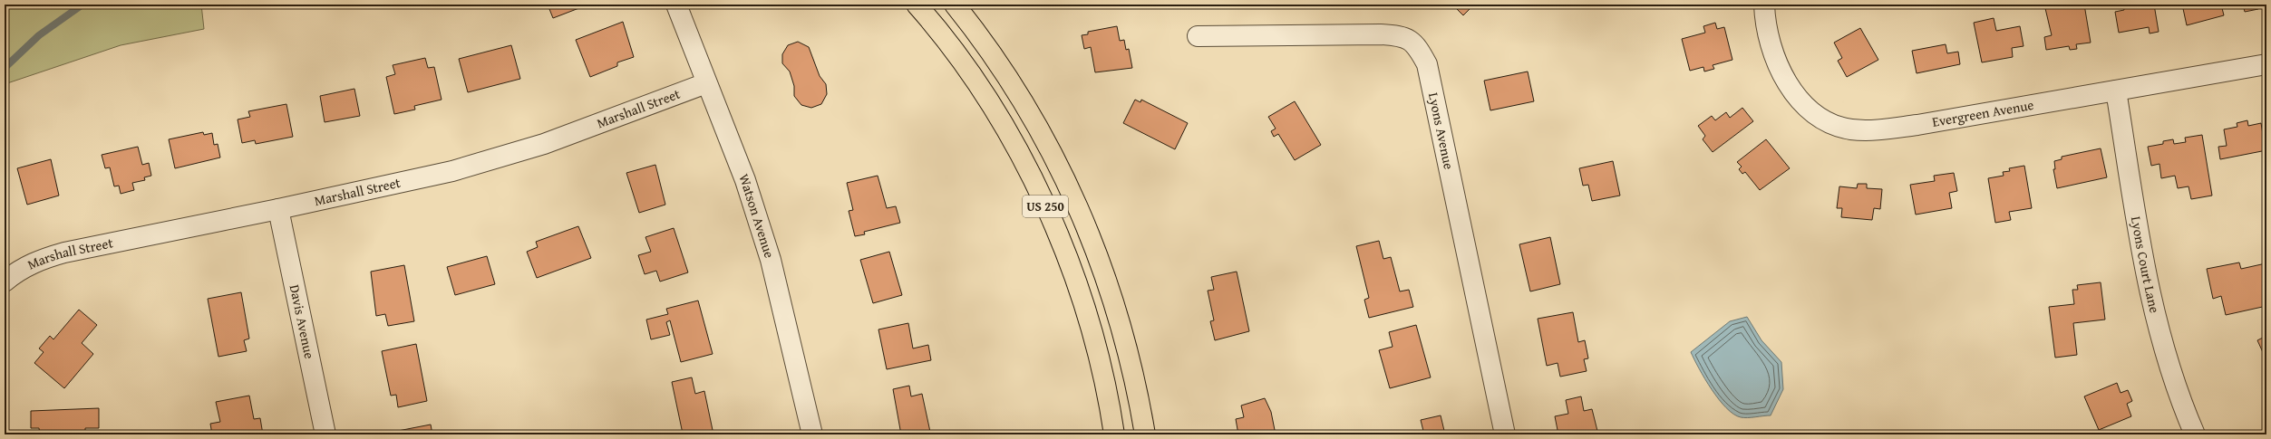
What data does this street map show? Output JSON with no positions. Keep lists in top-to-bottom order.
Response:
{
  "streets": {
    "highway": ["US 250"],
    "street": [
      "Marshall Street",
      "Evergreen Avenue",
      "Lyons Avenue",
      "Watson Avenue",
      "Lyons Court Lane",
      "Davis Avenue"
    ]
  },
  "crossings": [
    ["Marshall Street", "Watson Avenue"],
    ["Marshall Street", "Davis Avenue"],
    ["Evergreen Avenue", "Lyons Court Lane"]
  ]
}
